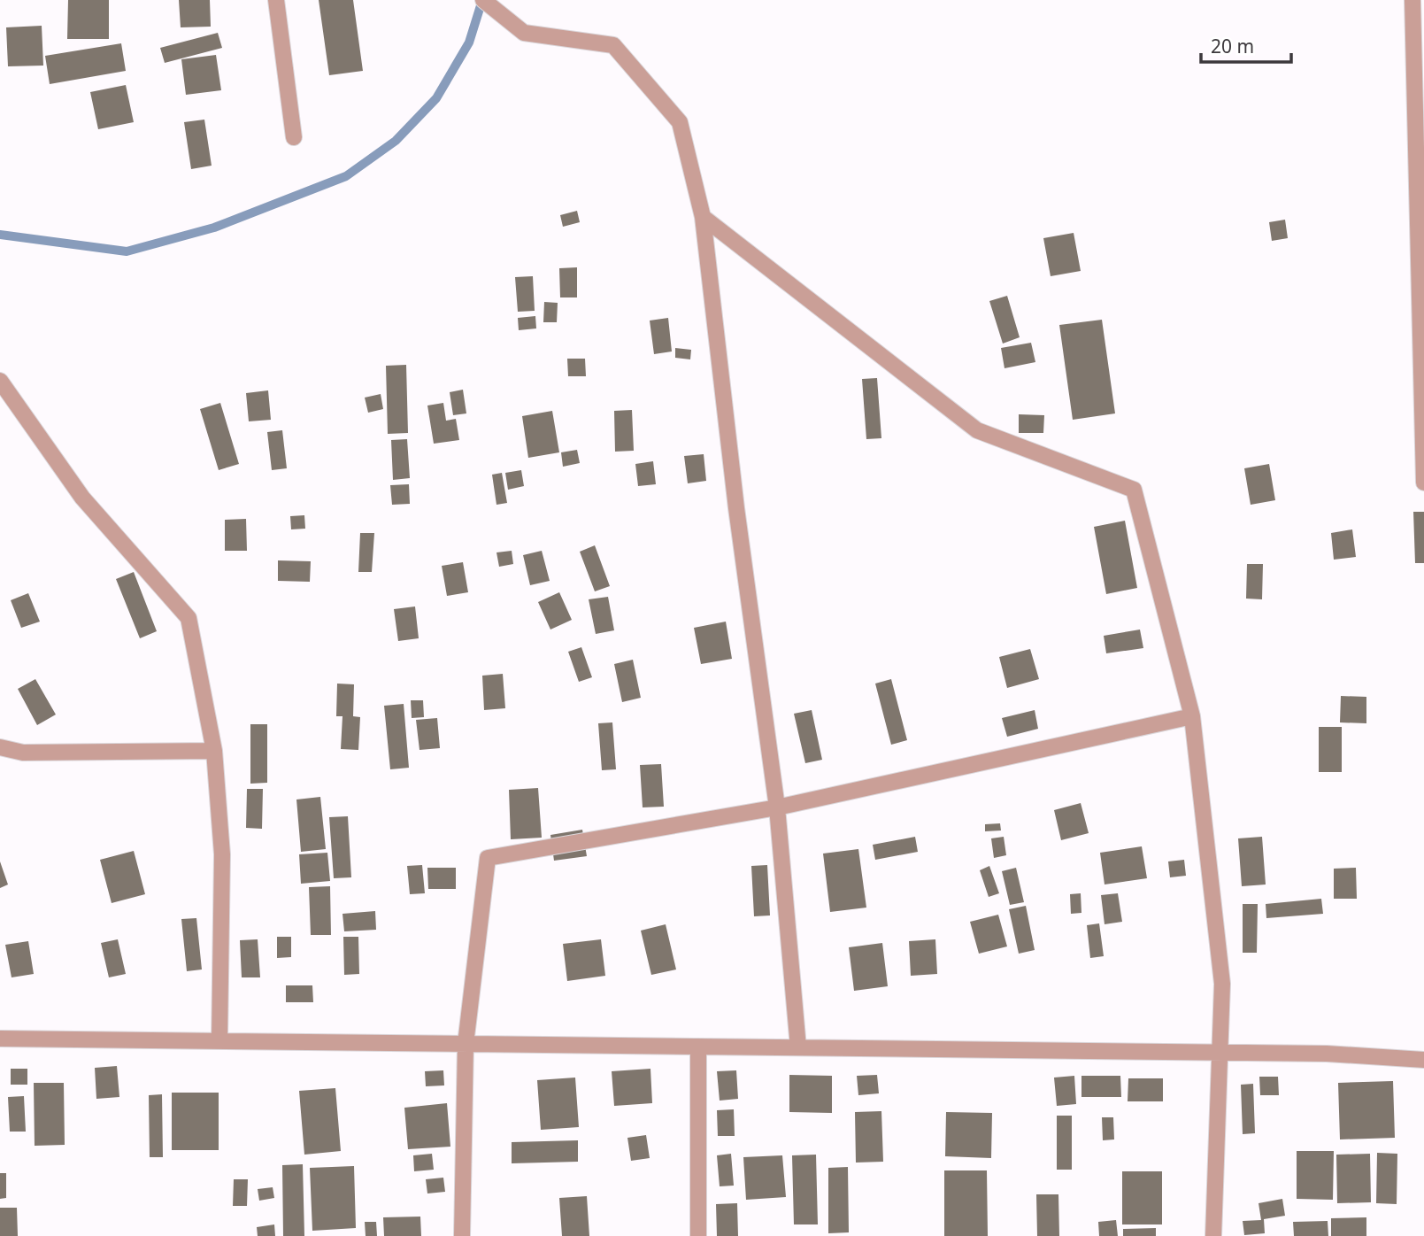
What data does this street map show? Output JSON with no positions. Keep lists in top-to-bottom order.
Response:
{
  "scale_bar": "20 m"
}
